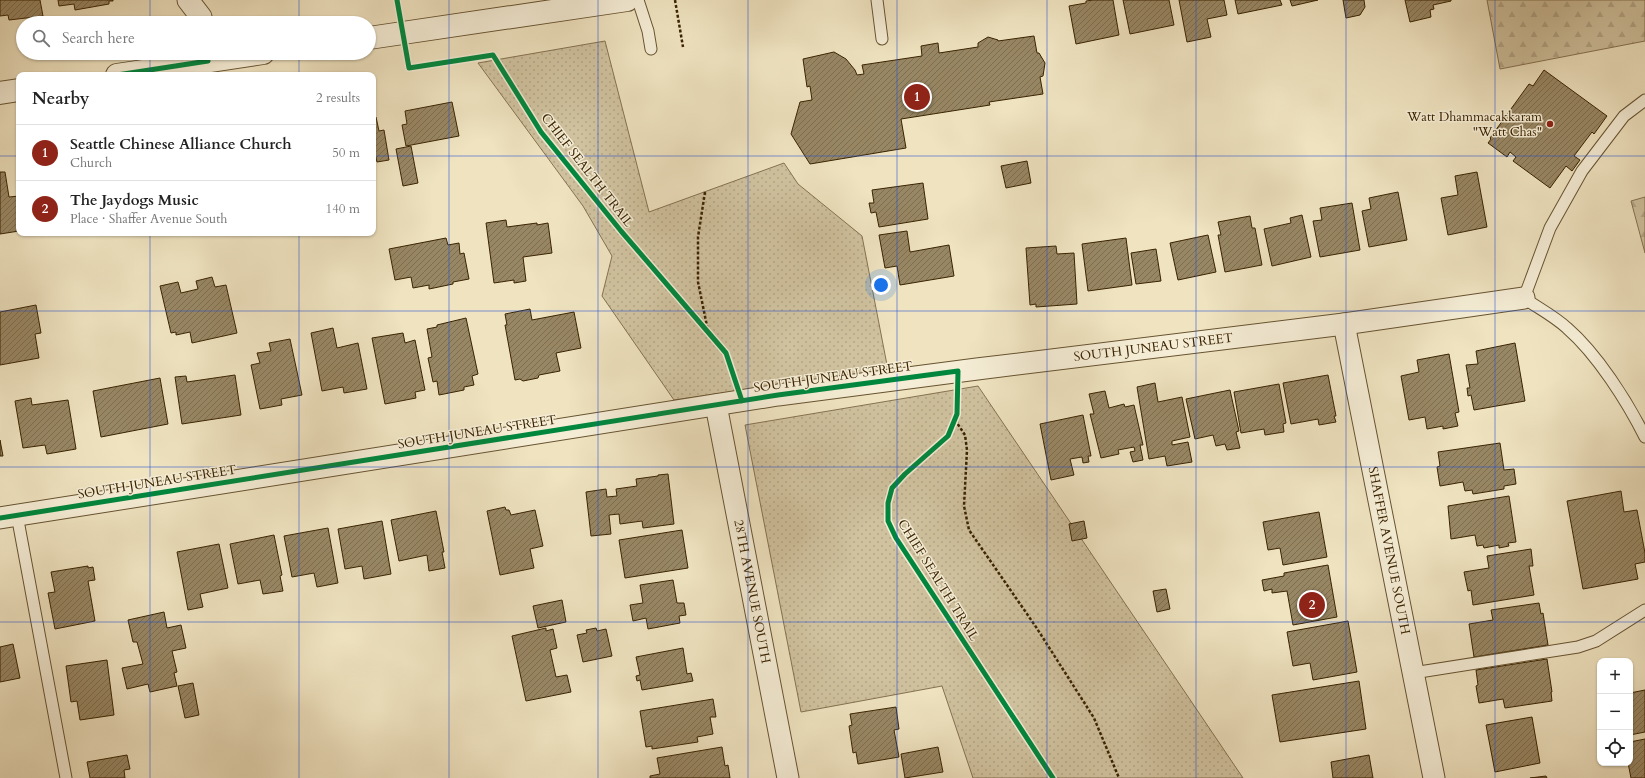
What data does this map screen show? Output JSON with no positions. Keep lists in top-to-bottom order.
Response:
{
  "streets": {
    "street": ["SOUTH JUNEAU STREET", "SHAFFER AVENUE SOUTH", "28TH AVENUE SOUTH"],
    "cycle path": ["CHIEF SEALTH TRAIL"]
  },
  "crossings": [
    ["SOUTH JUNEAU STREET", "SHAFFER AVENUE SOUTH"],
    ["SOUTH JUNEAU STREET", "28TH AVENUE SOUTH"]
  ],
  "places": ["Watt Dhammacakkaram \"Watt Chas\""],
  "page": {
    "search": "Search here",
    "heading": ["Nearby", "2 results"],
    "pins": ["1", "2"],
    "list": [
      {
        "mark": "1",
        "name": "Seattle Chinese Alliance Church",
        "note": "Church",
        "value": "50 m"
      },
      {
        "mark": "2",
        "name": "The Jaydogs Music",
        "note": "Place · Shaffer Avenue South",
        "value": "140 m"
      }
    ],
    "map_buttons": ["+", "−"]
  }
}
